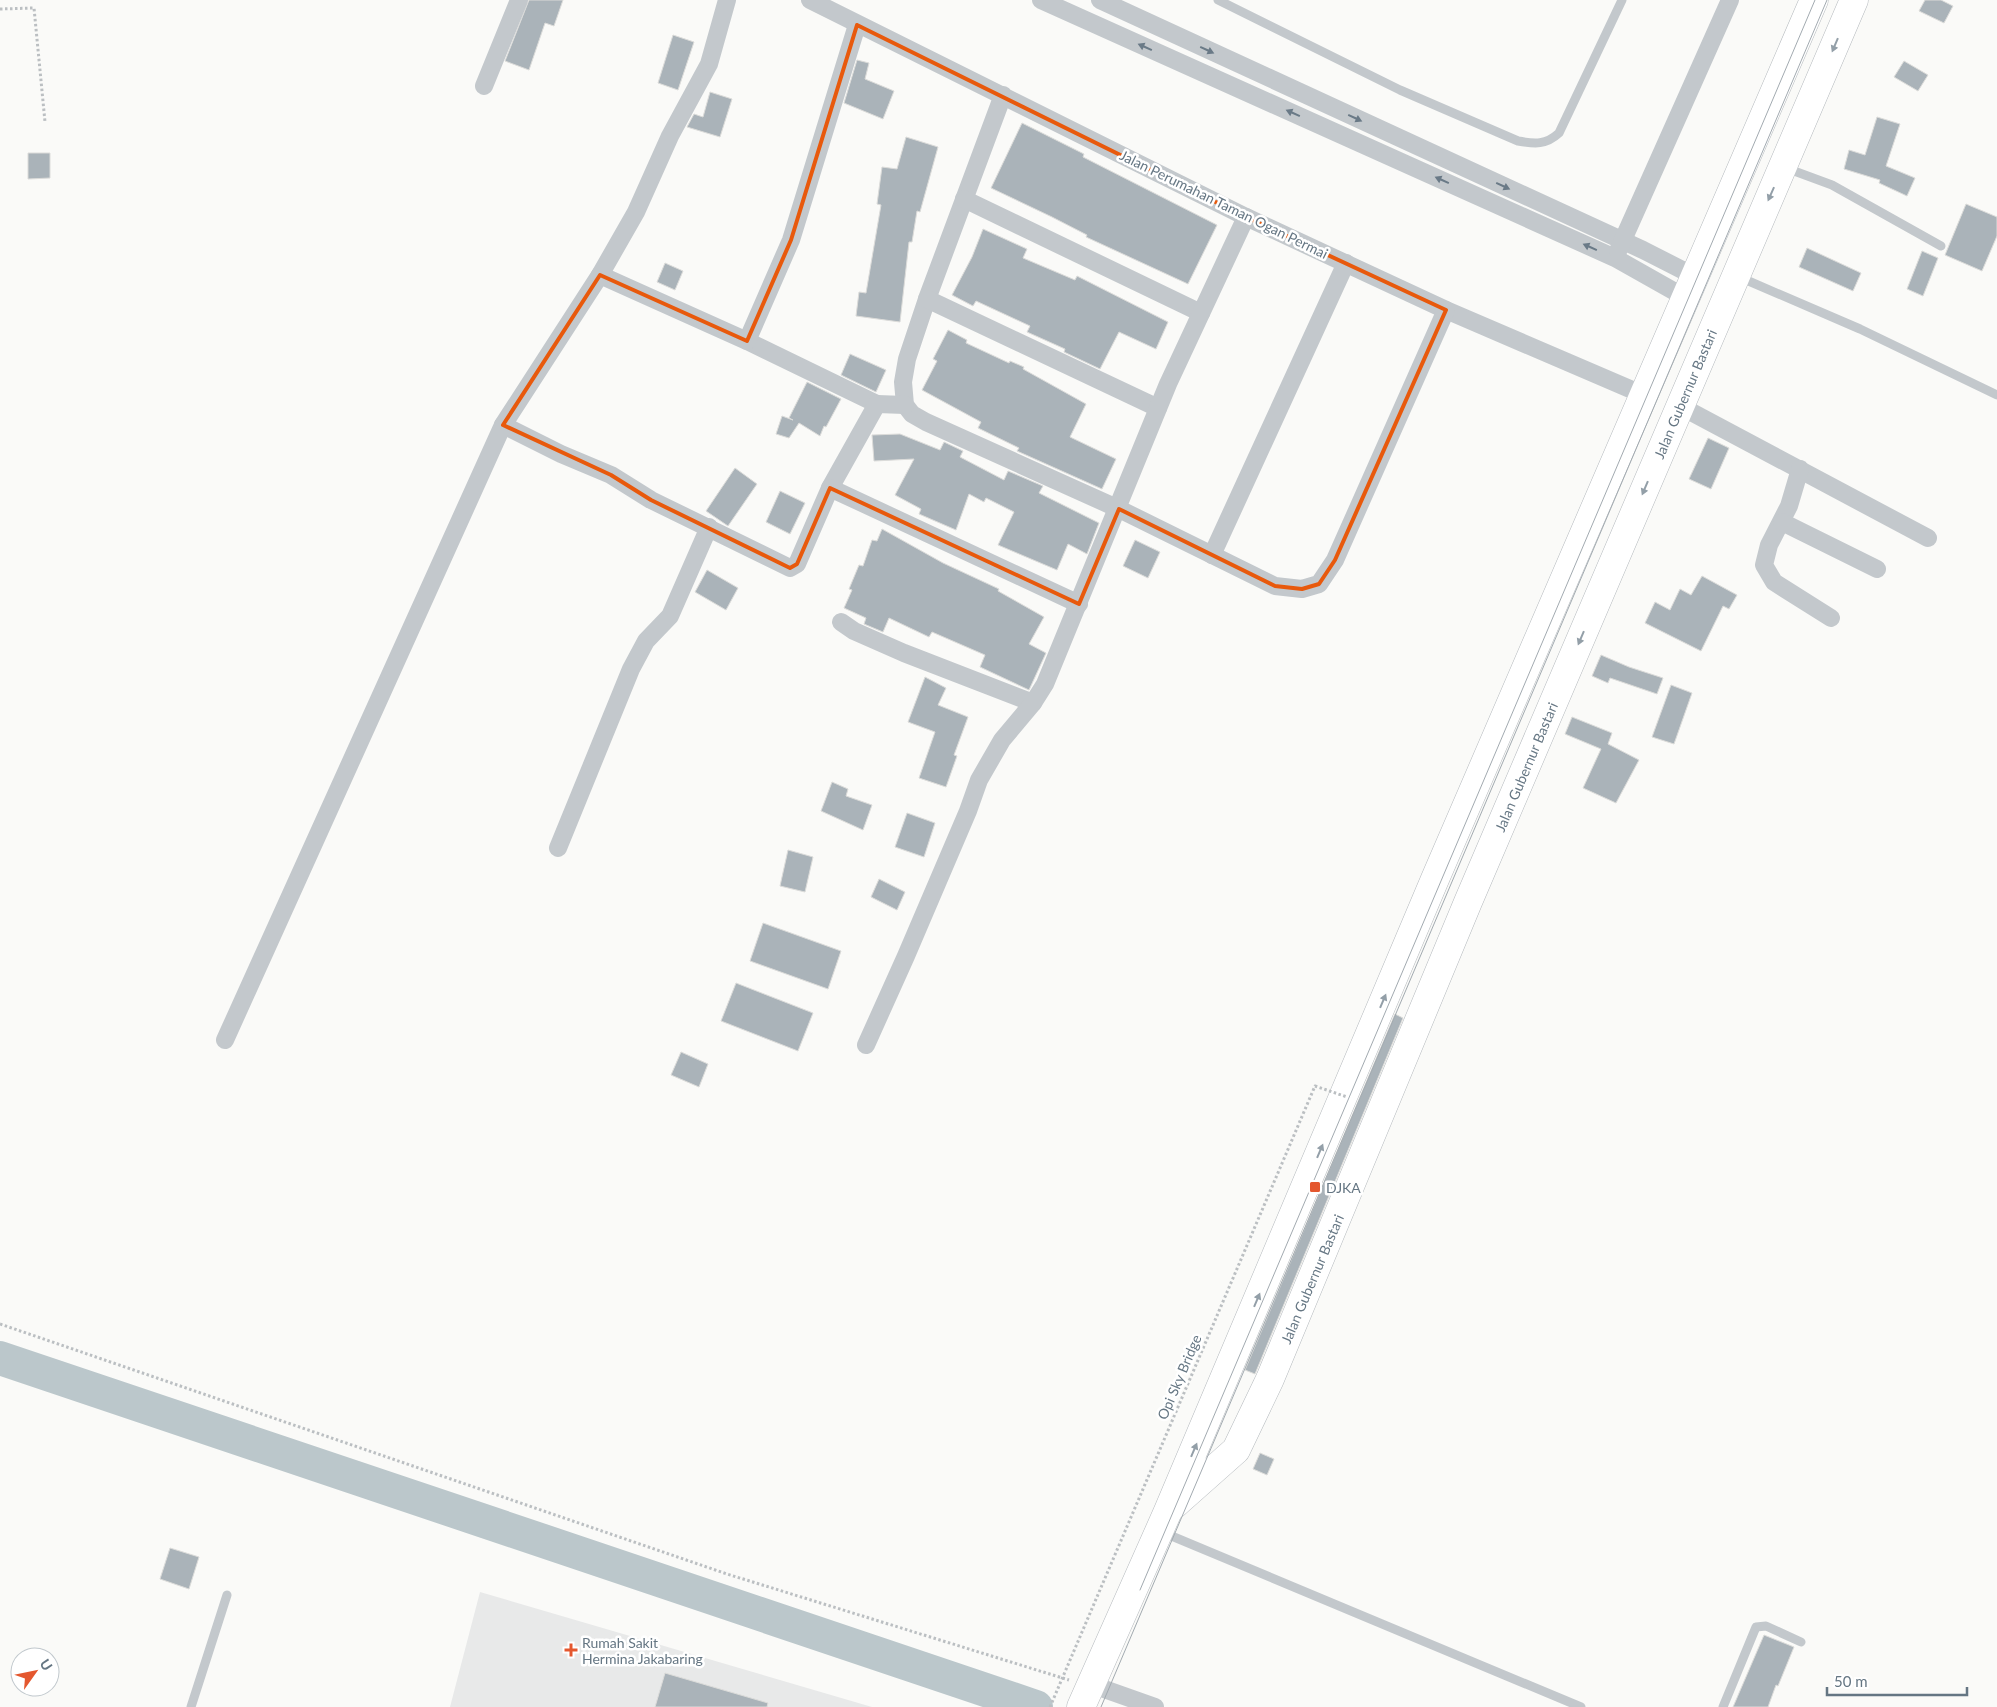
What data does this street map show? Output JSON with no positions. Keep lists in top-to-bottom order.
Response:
{
  "streets": {
    "highway": ["Jalan Gubernur Bastari"],
    "street": ["Jalan Perumahan Taman Ogan Permai"],
    "path": ["Opi Sky Bridge"]
  },
  "crossings": [
    ["Jalan Perumahan Taman Ogan Permai", "Jalan Gubernur Bastari"]
  ],
  "places": {
    "transit": ["DJKA"],
    "health": ["Rumah Sakit Hermina Jakabaring"]
  },
  "scale_bar": "50 m",
  "north": "top right"
}
